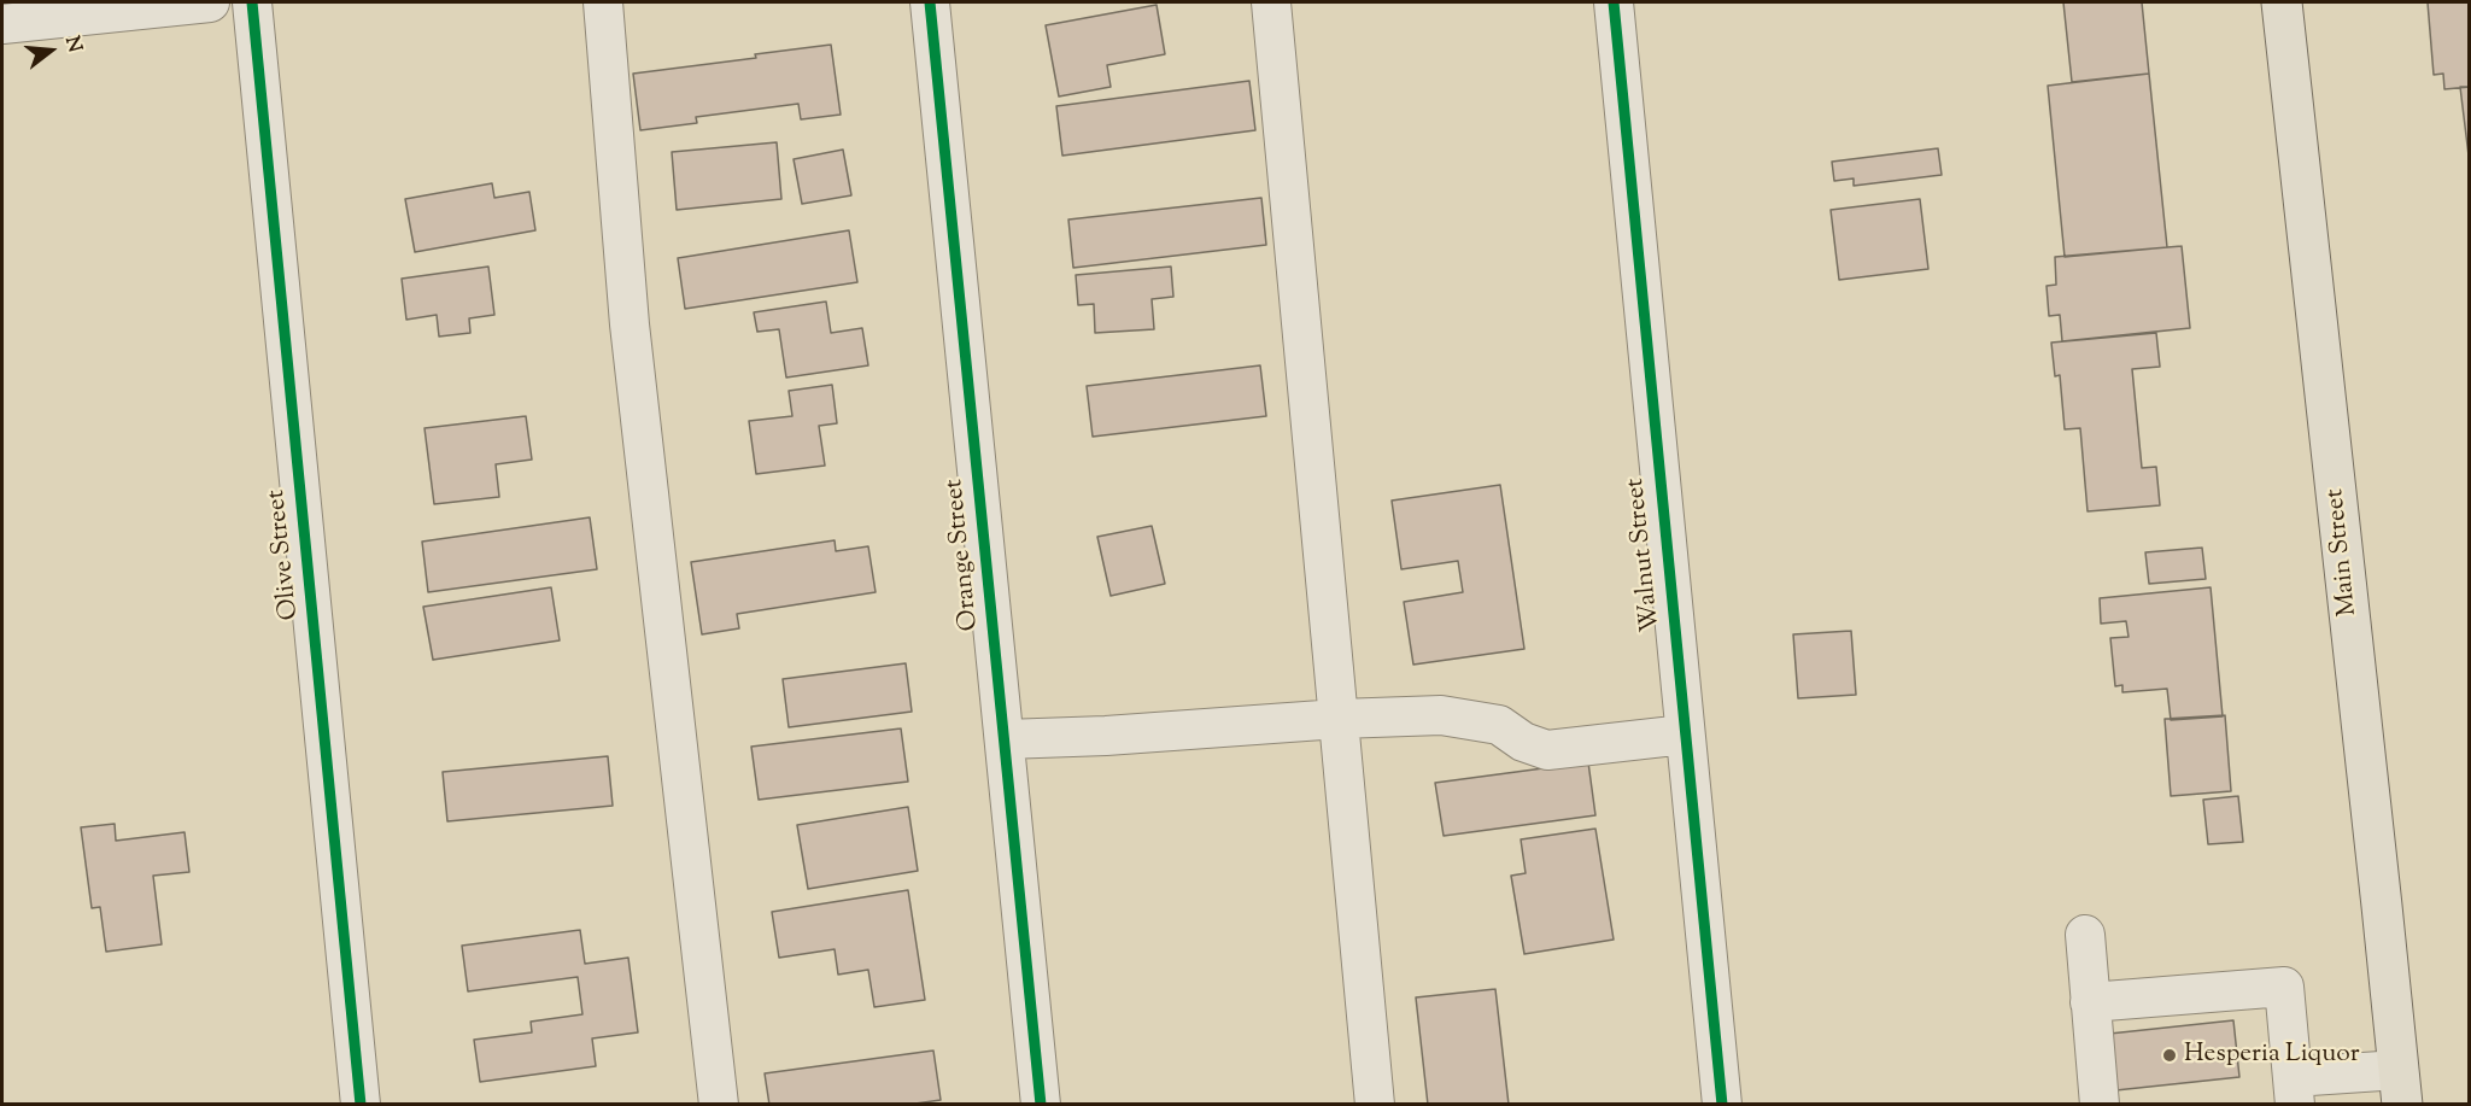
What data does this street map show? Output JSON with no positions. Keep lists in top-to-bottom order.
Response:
{
  "streets": {
    "main road": ["Main Street"],
    "street": ["Olive Street", "Orange Street", "Walnut Street"]
  },
  "places": ["Hesperia Liquor"],
  "north": "right"
}
